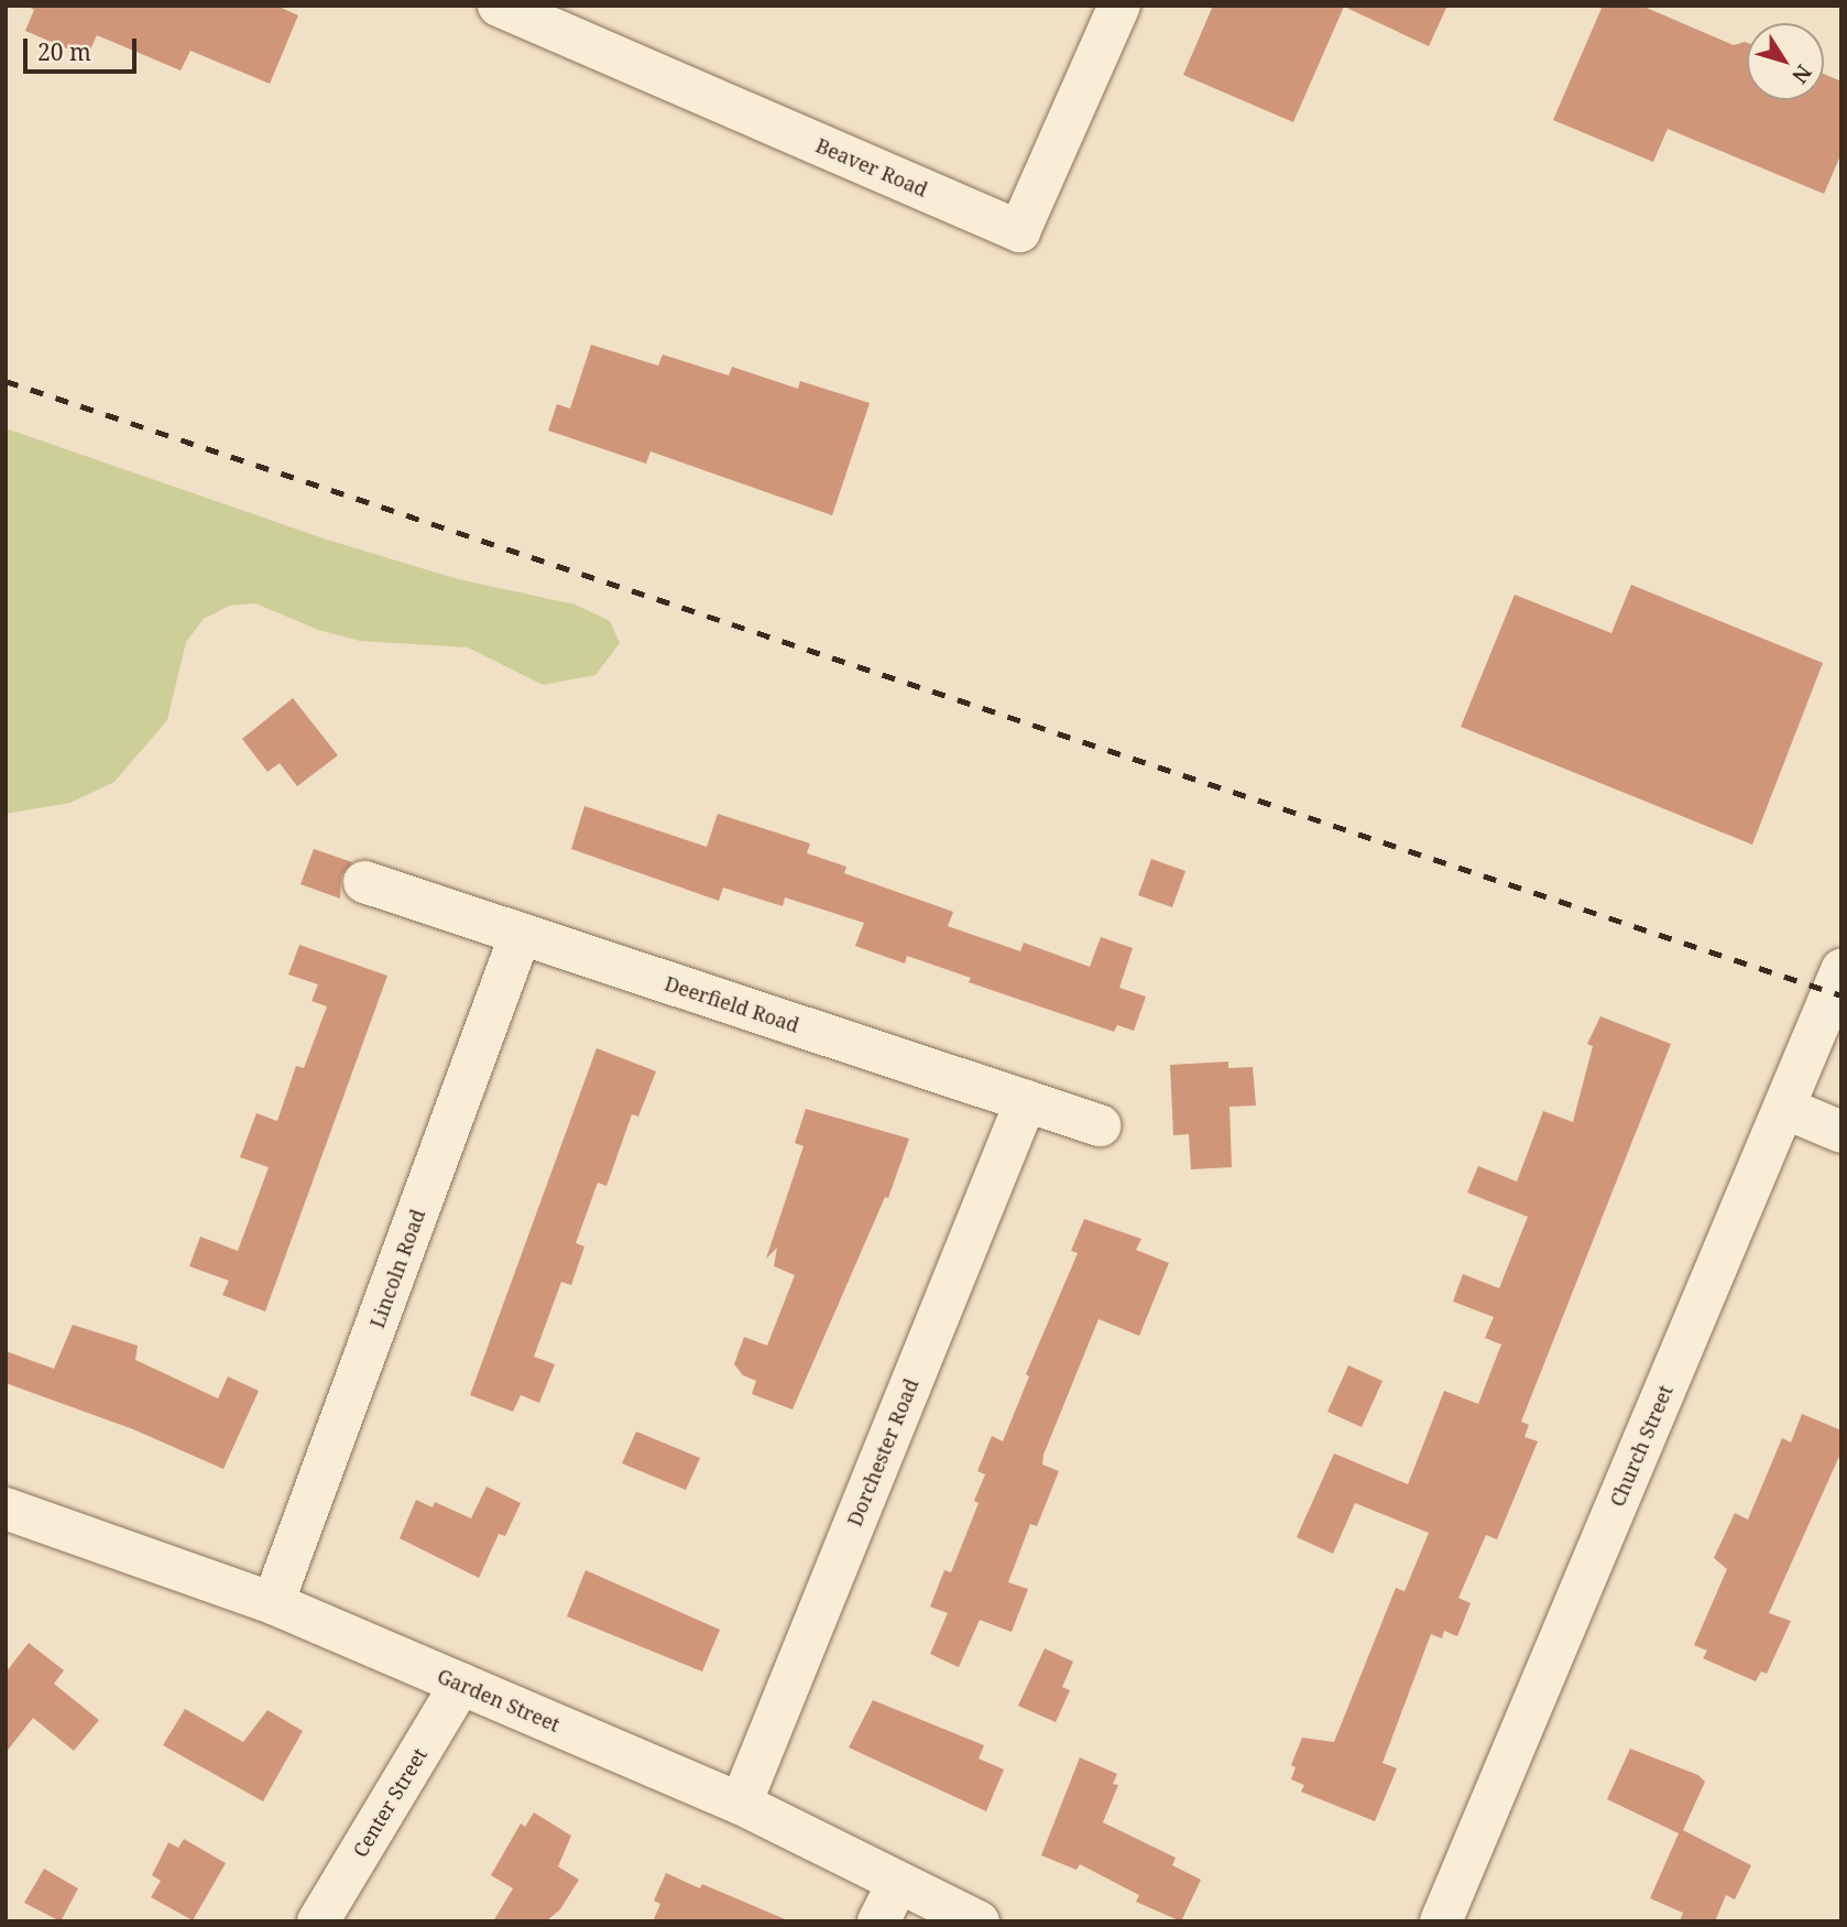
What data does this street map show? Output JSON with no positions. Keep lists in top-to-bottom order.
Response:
{
  "streets": {
    "street": [
      "Beaver Road",
      "Deerfield Road",
      "Lincoln Road",
      "Church Street",
      "Dorchester Road",
      "Garden Street",
      "Center Street"
    ]
  },
  "crossings": [
    ["Deerfield Road", "Lincoln Road"],
    ["Deerfield Road", "Dorchester Road"],
    ["Lincoln Road", "Garden Street"],
    ["Dorchester Road", "Garden Street"],
    ["Garden Street", "Center Street"]
  ],
  "scale_bar": "20 m",
  "north": "bottom right"
}
